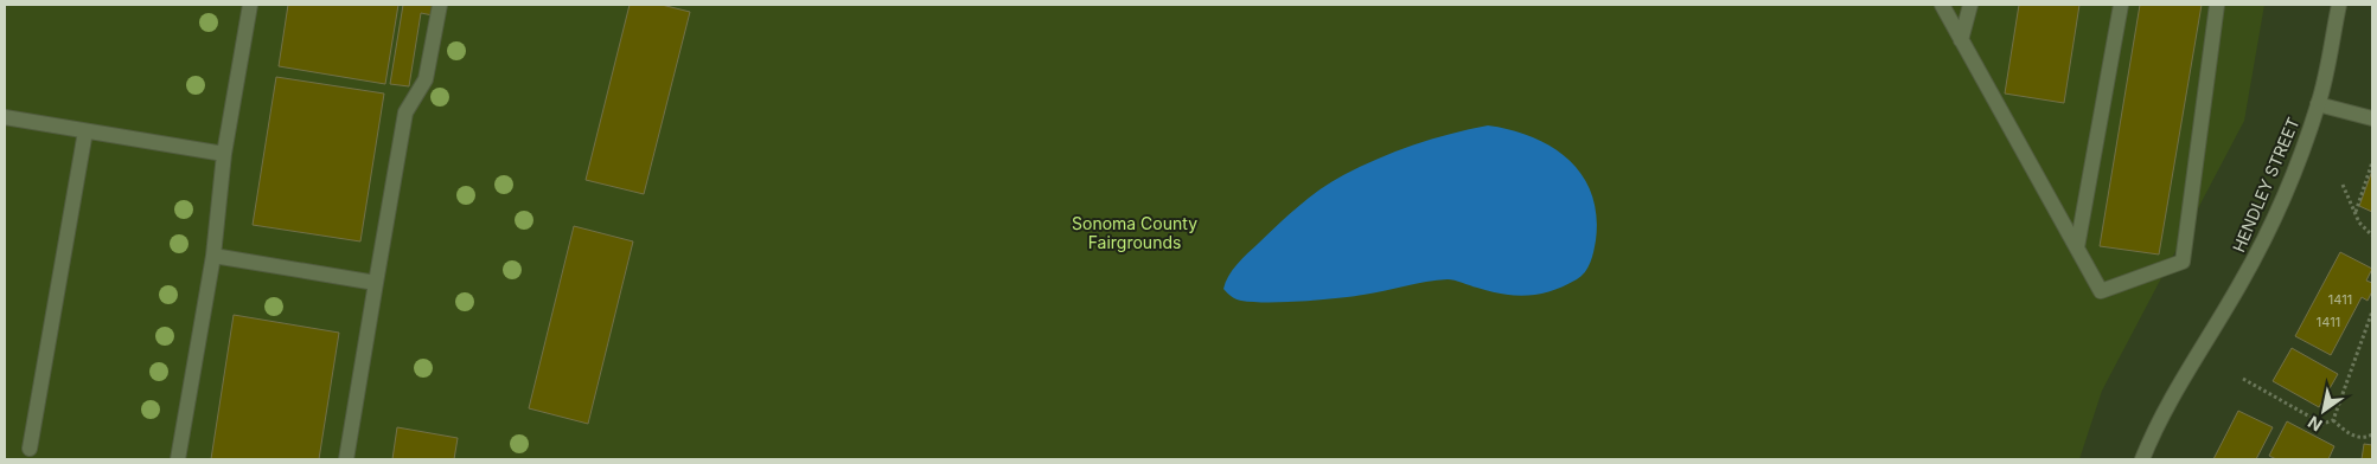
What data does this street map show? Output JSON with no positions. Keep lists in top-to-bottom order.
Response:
{
  "streets": {
    "street": ["HENDLEY STREET"]
  },
  "parks": ["Sonoma County Fairgrounds"],
  "house_numbers": ["1411", "1411"],
  "north": "bottom left"
}
